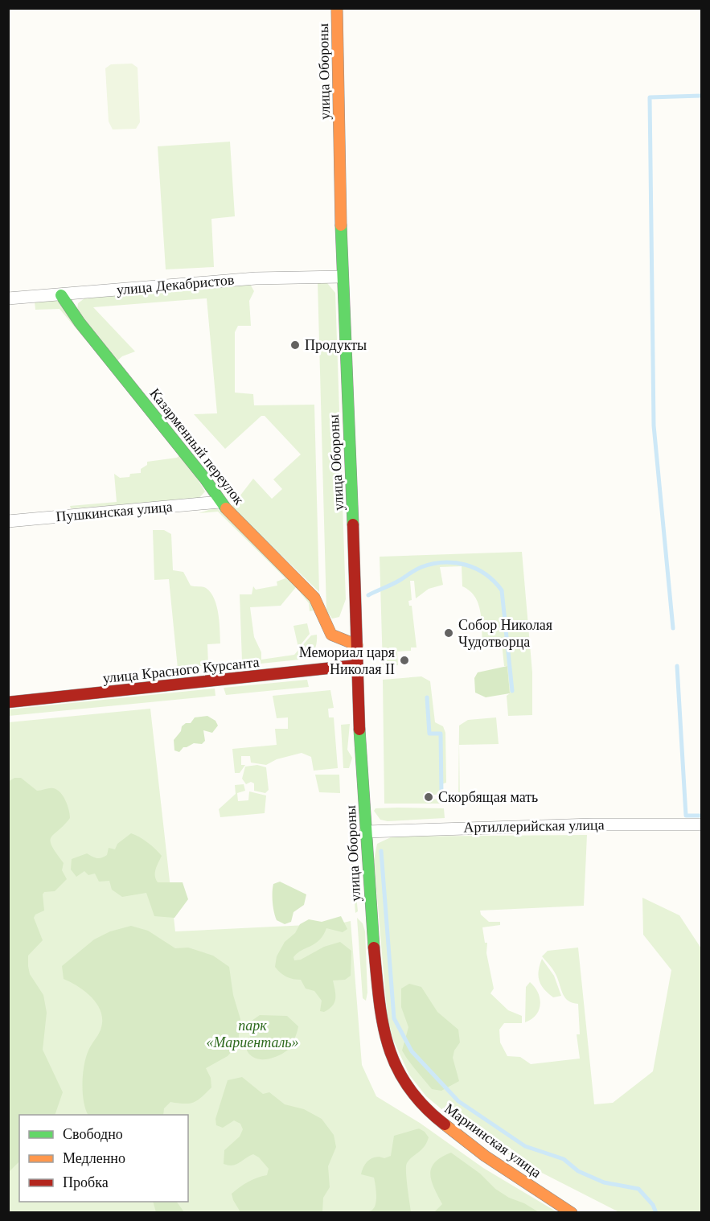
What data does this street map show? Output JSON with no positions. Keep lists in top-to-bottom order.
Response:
{
  "streets": {
    "street": [
      "улица Обороны",
      "улица Декабристов",
      "Казарменный переулок",
      "Пушкинская улица",
      "улица Красного Курсанта",
      "Артиллерийская улица",
      "Мариинская улица"
    ]
  },
  "crossings": [
    ["улица Обороны", "улица Декабристов"],
    ["улица Обороны", "Казарменный переулок"],
    ["улица Обороны", "улица Красного Курсанта"],
    ["улица Обороны", "Артиллерийская улица"],
    ["улица Обороны", "Мариинская улица"],
    ["улица Декабристов", "Казарменный переулок"],
    ["Казарменный переулок", "Пушкинская улица"]
  ],
  "parks": ["парк «Мариенталь»"],
  "places": [
    "Продукты",
    "Собор Николая Чудотворца",
    "Мемориал царя Николая II",
    "Скорбящая мать"
  ],
  "legend": ["Свободно", "Медленно", "Пробка"]
}
